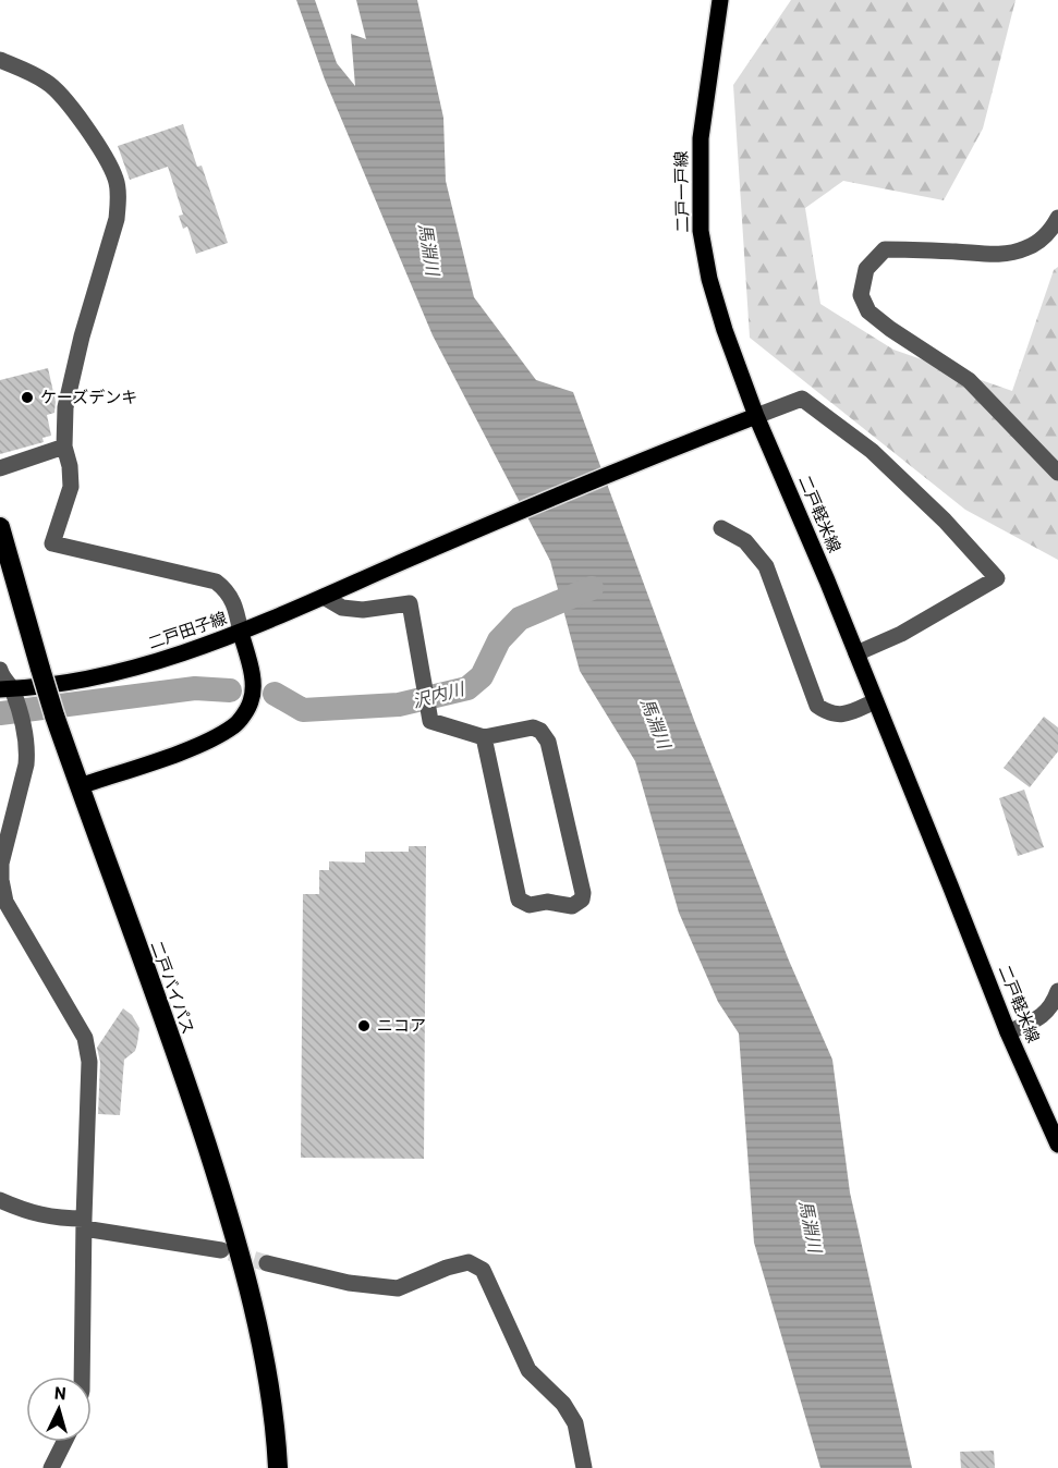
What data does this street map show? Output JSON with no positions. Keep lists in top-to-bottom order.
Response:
{
  "streets": {
    "highway": ["二戸バイパス"],
    "main road": ["二戸一戸線", "二戸軽米線", "二戸田子線"]
  },
  "crossings": [
    ["二戸一戸線", "二戸軽米線"],
    ["二戸田子線", "二戸バイパス"]
  ],
  "water": ["馬淵川", "沢内川"],
  "places": ["ケーズデンキ", "ニコア"],
  "north": "top"
}
